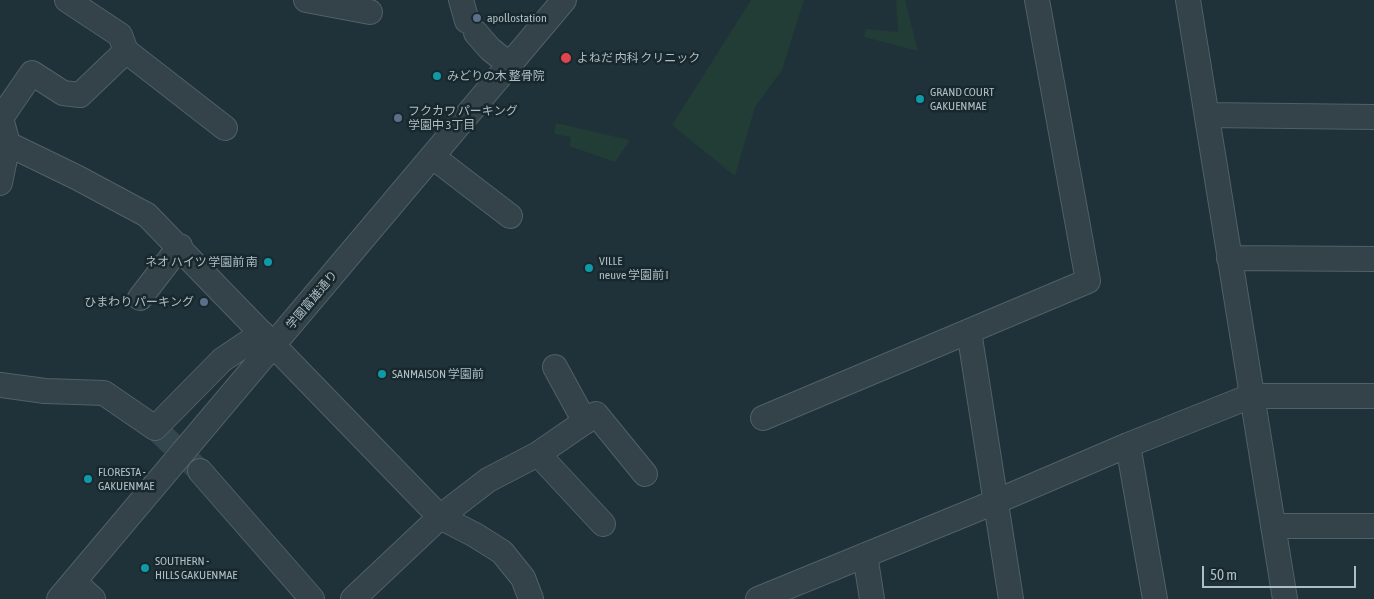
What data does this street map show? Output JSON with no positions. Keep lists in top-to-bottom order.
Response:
{
  "streets": {
    "street": ["学園富雄通り"]
  },
  "places": [
    "apollostation",
    "よねだ 内科 クリニック",
    "みどりの木 整骨院",
    "GRAND COURT GAKUENMAE",
    "フクカワ パーキング 学園中 3丁目",
    "ネオ ハイツ 学園前 南",
    "VILLE neuve 学園前 I",
    "ひまわり パーキング",
    "SANMAISON 学園前",
    "FLORESTA - GAKUENMAE",
    "SOUTHERN - HILLS GAKUENMAE"
  ],
  "scale_bar": "50 m"
}
